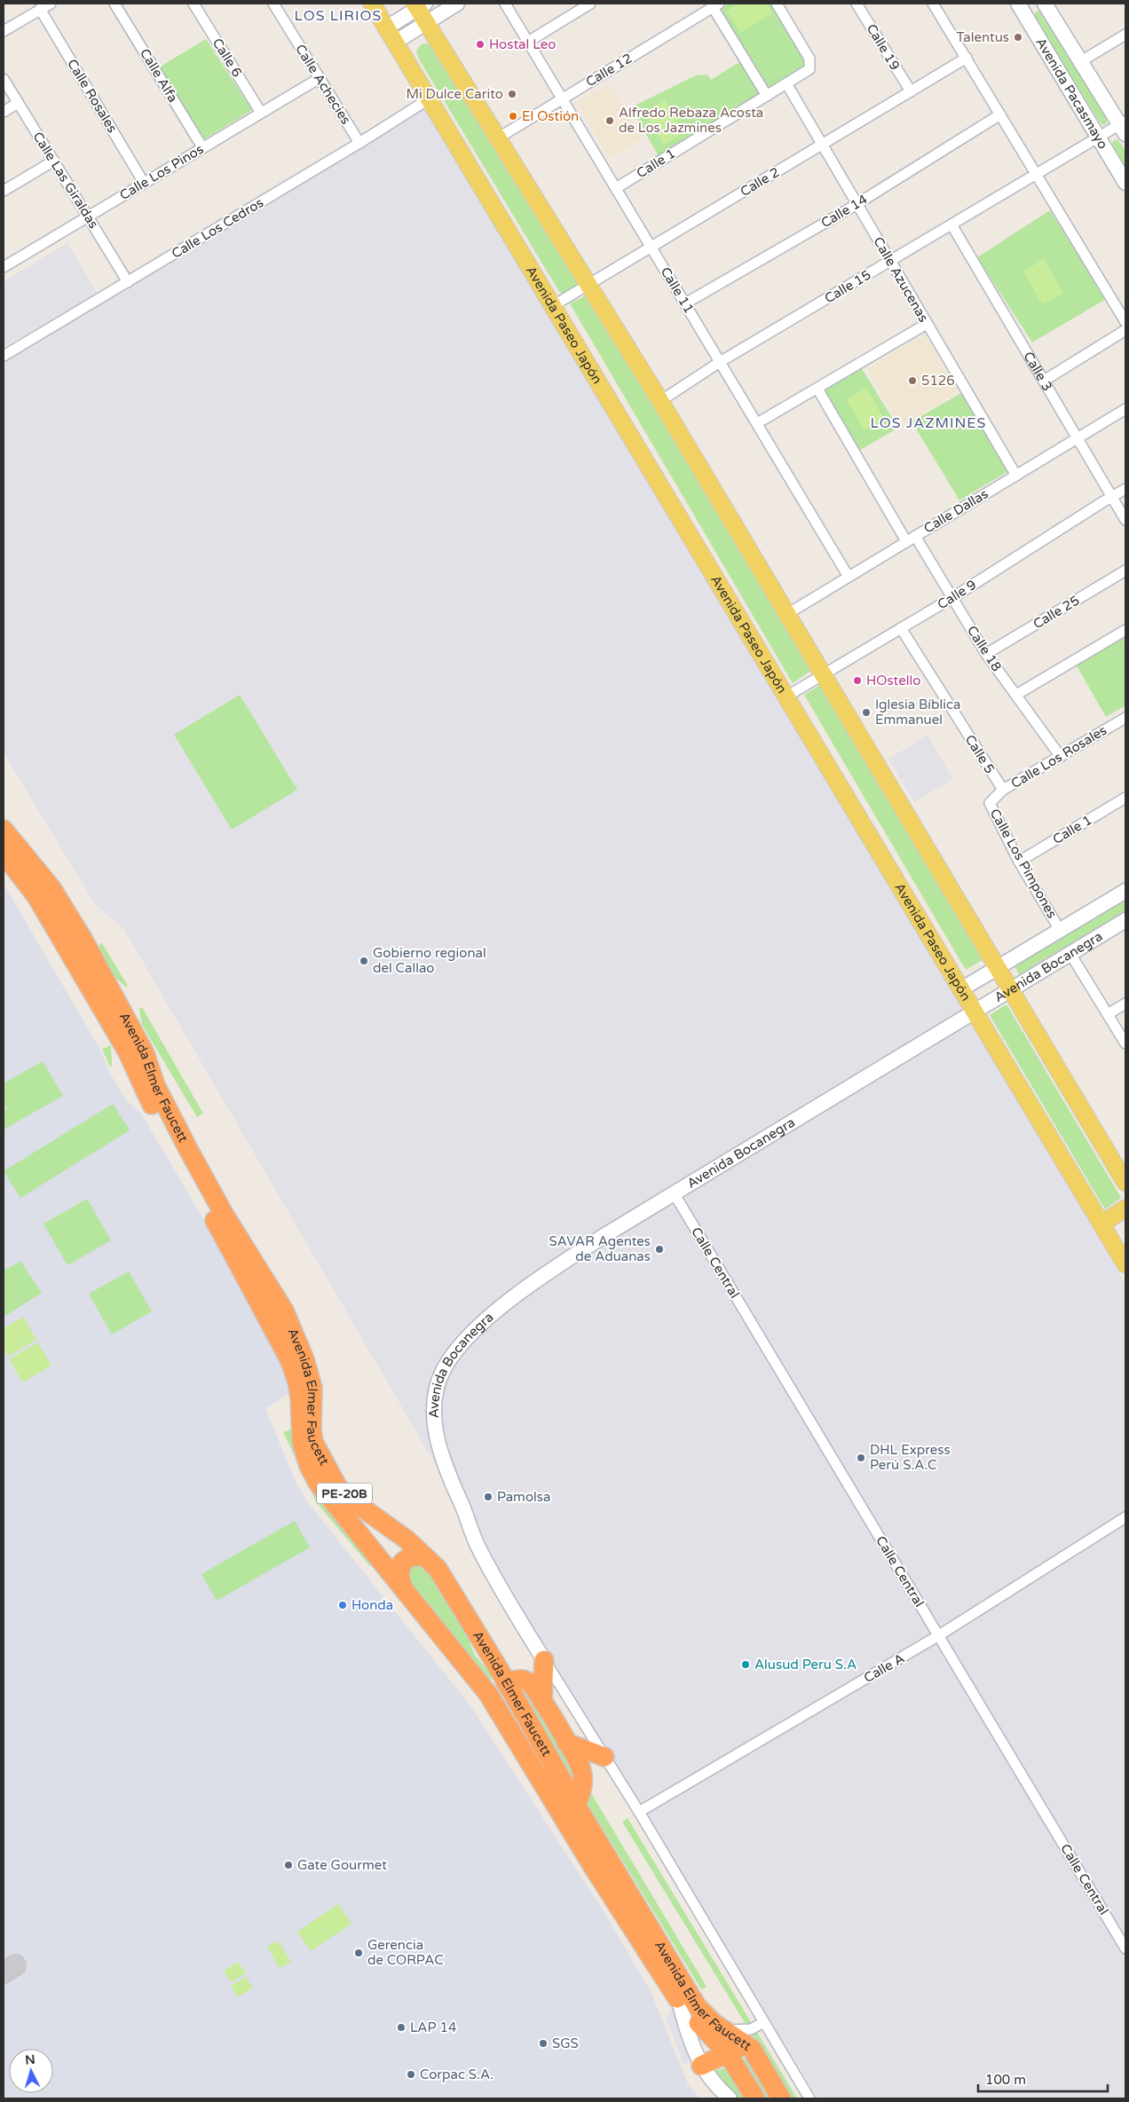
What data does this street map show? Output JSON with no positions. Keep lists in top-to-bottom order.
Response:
{
  "streets": {
    "highway": ["Avenida Elmer Faucett", "PE-20B"],
    "main road": ["Avenida Paseo Japón"],
    "street": [
      "Calle 19",
      "Calle 6",
      "Calle 12",
      "Calle Alfa",
      "Calle Achecies",
      "Avenida Pacasmayo",
      "Calle Rosales",
      "Calle 1",
      "Calle Los Pinos",
      "Calle Las Giraldas",
      "Calle 2",
      "Calle 14",
      "Calle Los Cedros",
      "Calle Azucenas",
      "Calle 15",
      "Calle 11",
      "Calle 3",
      "Calle Dallas",
      "Calle 9",
      "Calle 25",
      "Calle 18",
      "Calle 5",
      "Calle Los Rosales",
      "Calle Los Pimpones",
      "Avenida Bocanegra",
      "Calle Central",
      "Calle A"
    ]
  },
  "crossings": [
    ["Calle 19", "Calle 2"],
    ["Calle 6", "Calle Los Pinos"],
    ["Calle 12", "Calle 11"],
    ["Calle Alfa", "Calle Los Pinos"],
    ["Calle Achecies", "Calle Los Pinos"],
    ["Calle Achecies", "Calle Los Cedros"],
    ["Avenida Pacasmayo", "Calle 15"],
    ["Calle Rosales", "Calle Los Pinos"],
    ["Calle 1", "Calle Azucenas"],
    ["Calle 1", "Calle 11"],
    ["Calle 1", "Calle Los Pimpones"],
    ["Calle Los Pinos", "Calle Las Giraldas"],
    ["Calle Las Giraldas", "Calle Los Cedros"],
    ["Calle 2", "Calle Azucenas"],
    ["Calle 2", "Calle 11"],
    ["Calle 2", "Avenida Paseo Japón"],
    ["Calle 14", "Calle Azucenas"],
    ["Calle 14", "Calle 11"],
    ["Calle Los Cedros", "Avenida Paseo Japón"],
    ["Calle Azucenas", "Calle 15"],
    ["Calle Azucenas", "Calle Dallas"],
    ["Calle 15", "Calle 11"],
    ["Calle 15", "Calle 3"],
    ["Calle 11", "Calle Dallas"],
    ["Avenida Paseo Japón", "Calle 9"],
    ["Avenida Paseo Japón", "Avenida Bocanegra"],
    ["Calle 3", "Calle Dallas"],
    ["Calle 3", "Calle 9"],
    ["Calle Dallas", "Calle 18"],
    ["Calle 9", "Calle 18"],
    ["Calle 9", "Calle 5"],
    ["Calle 25", "Calle 18"],
    ["Calle 18", "Calle Los Rosales"],
    ["Calle 5", "Calle Los Rosales"],
    ["Calle Los Rosales", "Calle Los Pimpones"],
    ["Calle Los Pimpones", "Avenida Bocanegra"],
    ["Avenida Bocanegra", "Avenida Elmer Faucett"],
    ["Avenida Bocanegra", "Calle Central"],
    ["Avenida Elmer Faucett", "Calle A"],
    ["Calle Central", "Calle A"]
  ],
  "districts": ["LOS LIRIOS", "LOS JAZMINES"],
  "places": [
    "Talentus",
    "Hostal Leo",
    "Mi Dulce Carito",
    "El Ostión",
    "Alfredo Rebaza Acosta de Los Jazmines",
    "5126",
    "HOstello",
    "Iglesia Bíblica Emmanuel",
    "Gobierno regional del Callao",
    "SAVAR Agentes de Aduanas",
    "DHL Express Perú S.A.C",
    "Pamolsa",
    "Honda",
    "Alusud Peru S.A",
    "Gate Gourmet",
    "Gerencia de CORPAC",
    "LAP 14",
    "SGS",
    "Corpac S.A."
  ],
  "scale_bar": "100 m",
  "north": "top"
}
